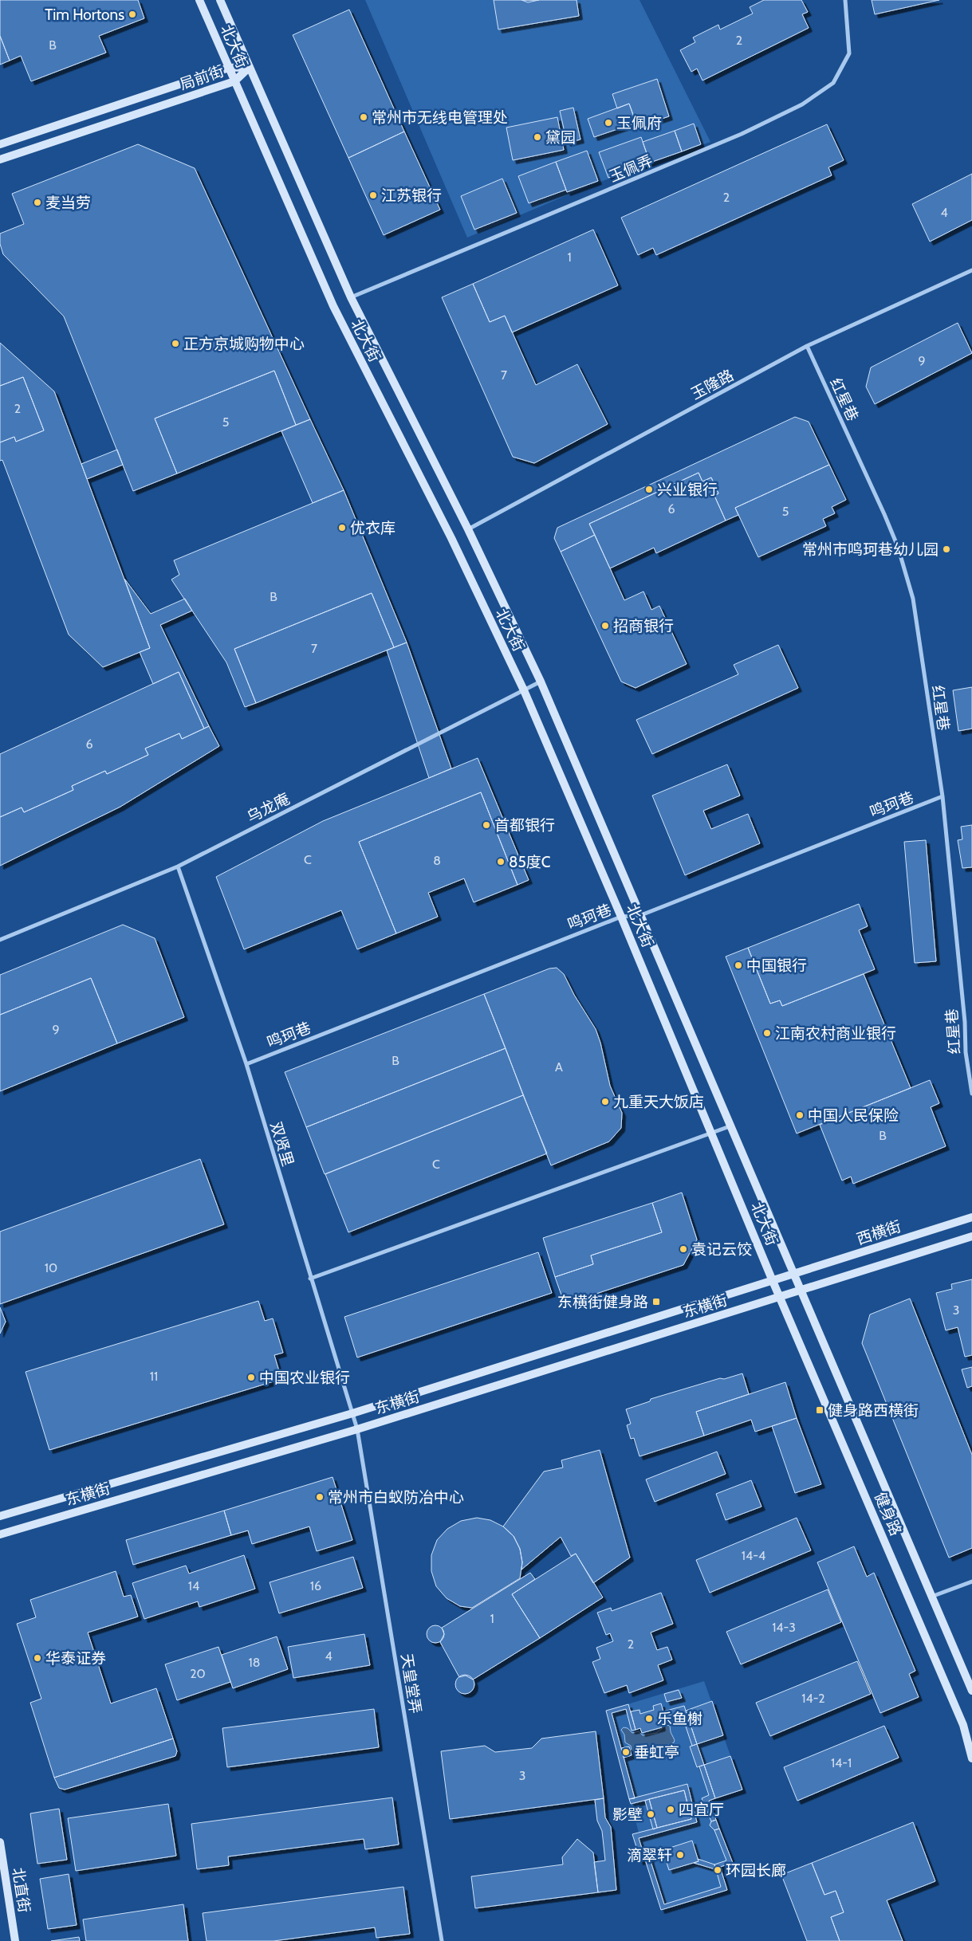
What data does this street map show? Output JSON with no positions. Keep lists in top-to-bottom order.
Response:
{
  "streets": {
    "main road": [
      "北大街",
      "局前街",
      "西横街",
      "东横街",
      "健身路",
      "北直街"
    ],
    "street": [
      "玉佩弄",
      "玉隆路",
      "红星巷",
      "鸣珂巷",
      "乌龙庵",
      "双贤里",
      "天皇堂弄"
    ]
  },
  "crossings": [
    ["北大街", "局前街"],
    ["北大街", "玉佩弄"],
    ["北大街", "玉隆路"],
    ["北大街", "鸣珂巷"],
    ["北大街", "乌龙庵"],
    ["北大街", "西横街"],
    ["北大街", "东横街"],
    ["北大街", "健身路"],
    ["玉隆路", "红星巷"],
    ["红星巷", "鸣珂巷"],
    ["鸣珂巷", "双贤里"],
    ["乌龙庵", "双贤里"],
    ["双贤里", "东横街"],
    ["双贤里", "天皇堂弄"],
    ["西横街", "东横街"],
    ["西横街", "健身路"],
    ["东横街", "健身路"],
    ["东横街", "天皇堂弄"]
  ],
  "places": {
    "other": [
      "Tim Hortons",
      "常州市无线电管理处",
      "玉佩府",
      "黛园",
      "江苏银行",
      "麦当劳",
      "正方京城购物中心",
      "兴业银行",
      "优衣库",
      "常州市鸣珂巷幼儿园",
      "招商银行",
      "首都银行",
      "85度C",
      "中国银行",
      "江南农村商业银行",
      "九重天大饭店",
      "中国人民保险",
      "袁记云饺",
      "中国农业银行",
      "常州市白蚁防冶中心",
      "华泰证券",
      "乐鱼榭",
      "垂虹亭",
      "四宜厅",
      "影壁",
      "滴翠轩",
      "环园长廊"
    ],
    "transit": ["东横街健身路", "健身路西横街"]
  },
  "house_numbers": [
    "2",
    "B",
    "2",
    "4",
    "1",
    "9",
    "7",
    "2",
    "5",
    "6",
    "5",
    "B",
    "7",
    "6",
    "C",
    "8",
    "9",
    "B",
    "A",
    "B",
    "C",
    "10",
    "3",
    "11",
    "14-4",
    "14",
    "16",
    "1",
    "14-3",
    "2",
    "4",
    "18",
    "20",
    "14-2",
    "14-1",
    "3"
  ]
}
